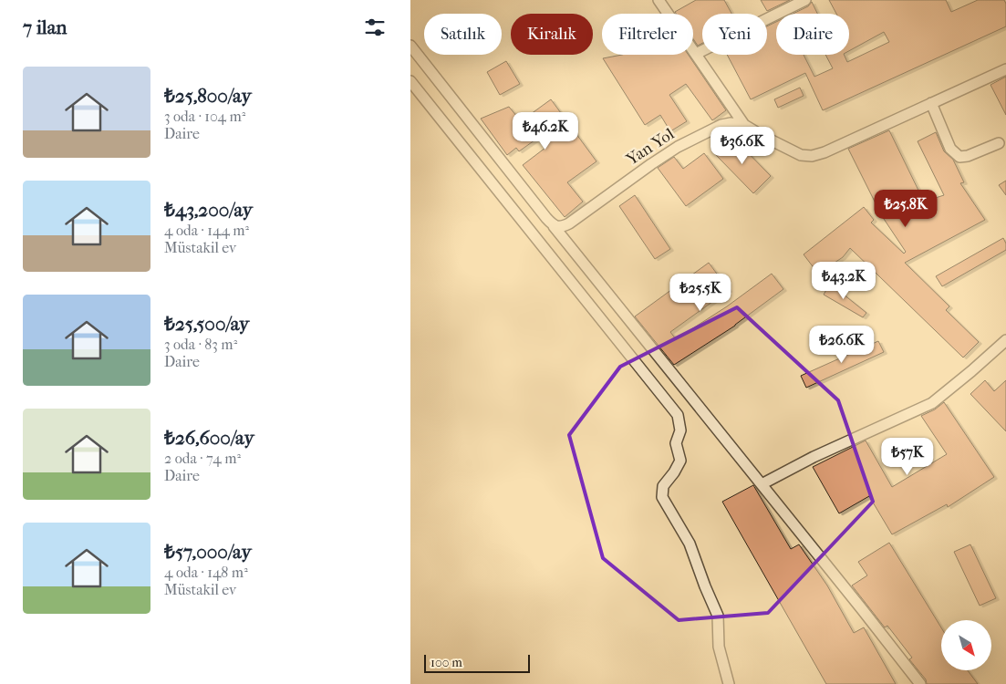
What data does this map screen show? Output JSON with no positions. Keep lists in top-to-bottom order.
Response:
{
  "streets": {
    "street": ["Yan Yol"]
  },
  "scale_bar": "100 m",
  "north": "bottom right",
  "page": {
    "heading": "7 ilan",
    "chip": [
      "Satılık",
      "Kiralık",
      "Filtreler",
      "Yeni",
      "Daire"
    ],
    "list": [
      {
        "name": "₺25,800/ay",
        "note": "3 oda · 104 m² · Daire"
      },
      {
        "name": "₺43,200/ay",
        "note": "4 oda · 144 m² · Müstakil ev"
      },
      {
        "name": "₺25,500/ay",
        "note": "3 oda · 83 m² · Daire"
      },
      {
        "name": "₺26,600/ay",
        "note": "2 oda · 74 m² · Daire"
      },
      {
        "name": "₺57,000/ay",
        "note": "4 oda · 148 m² · Müstakil ev"
      }
    ],
    "price": [
      "₺46.2K",
      "₺36.6K",
      "₺25.8K",
      "₺43.2K",
      "₺25.5K",
      "₺26.6K",
      "₺57K"
    ],
    "scale": "100 m"
  }
}
